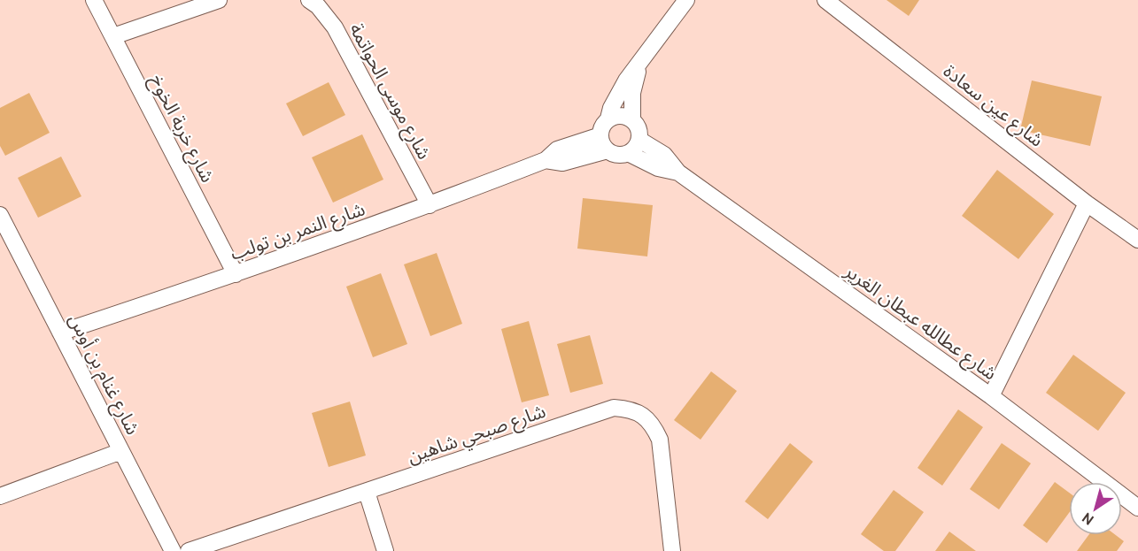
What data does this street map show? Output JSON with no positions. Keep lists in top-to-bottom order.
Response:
{
  "streets": {
    "street": [
      "شارع موسى الحواتمة",
      "شارع عين سعادة",
      "شارع خربة الخوخ",
      "شارع النمر بن تولب",
      "شارع عطالله عبطان الغرير",
      "شارع غنام بن أوس",
      "شارع صبحي شاهين"
    ]
  },
  "crossings": [
    ["شارع موسى الحواتمة", "شارع النمر بن تولب"],
    ["شارع خربة الخوخ", "شارع النمر بن تولب"],
    ["شارع النمر بن تولب", "شارع عطالله عبطان الغرير"],
    ["شارع النمر بن تولب", "شارع غنام بن أوس"]
  ],
  "north": "bottom left"
}
